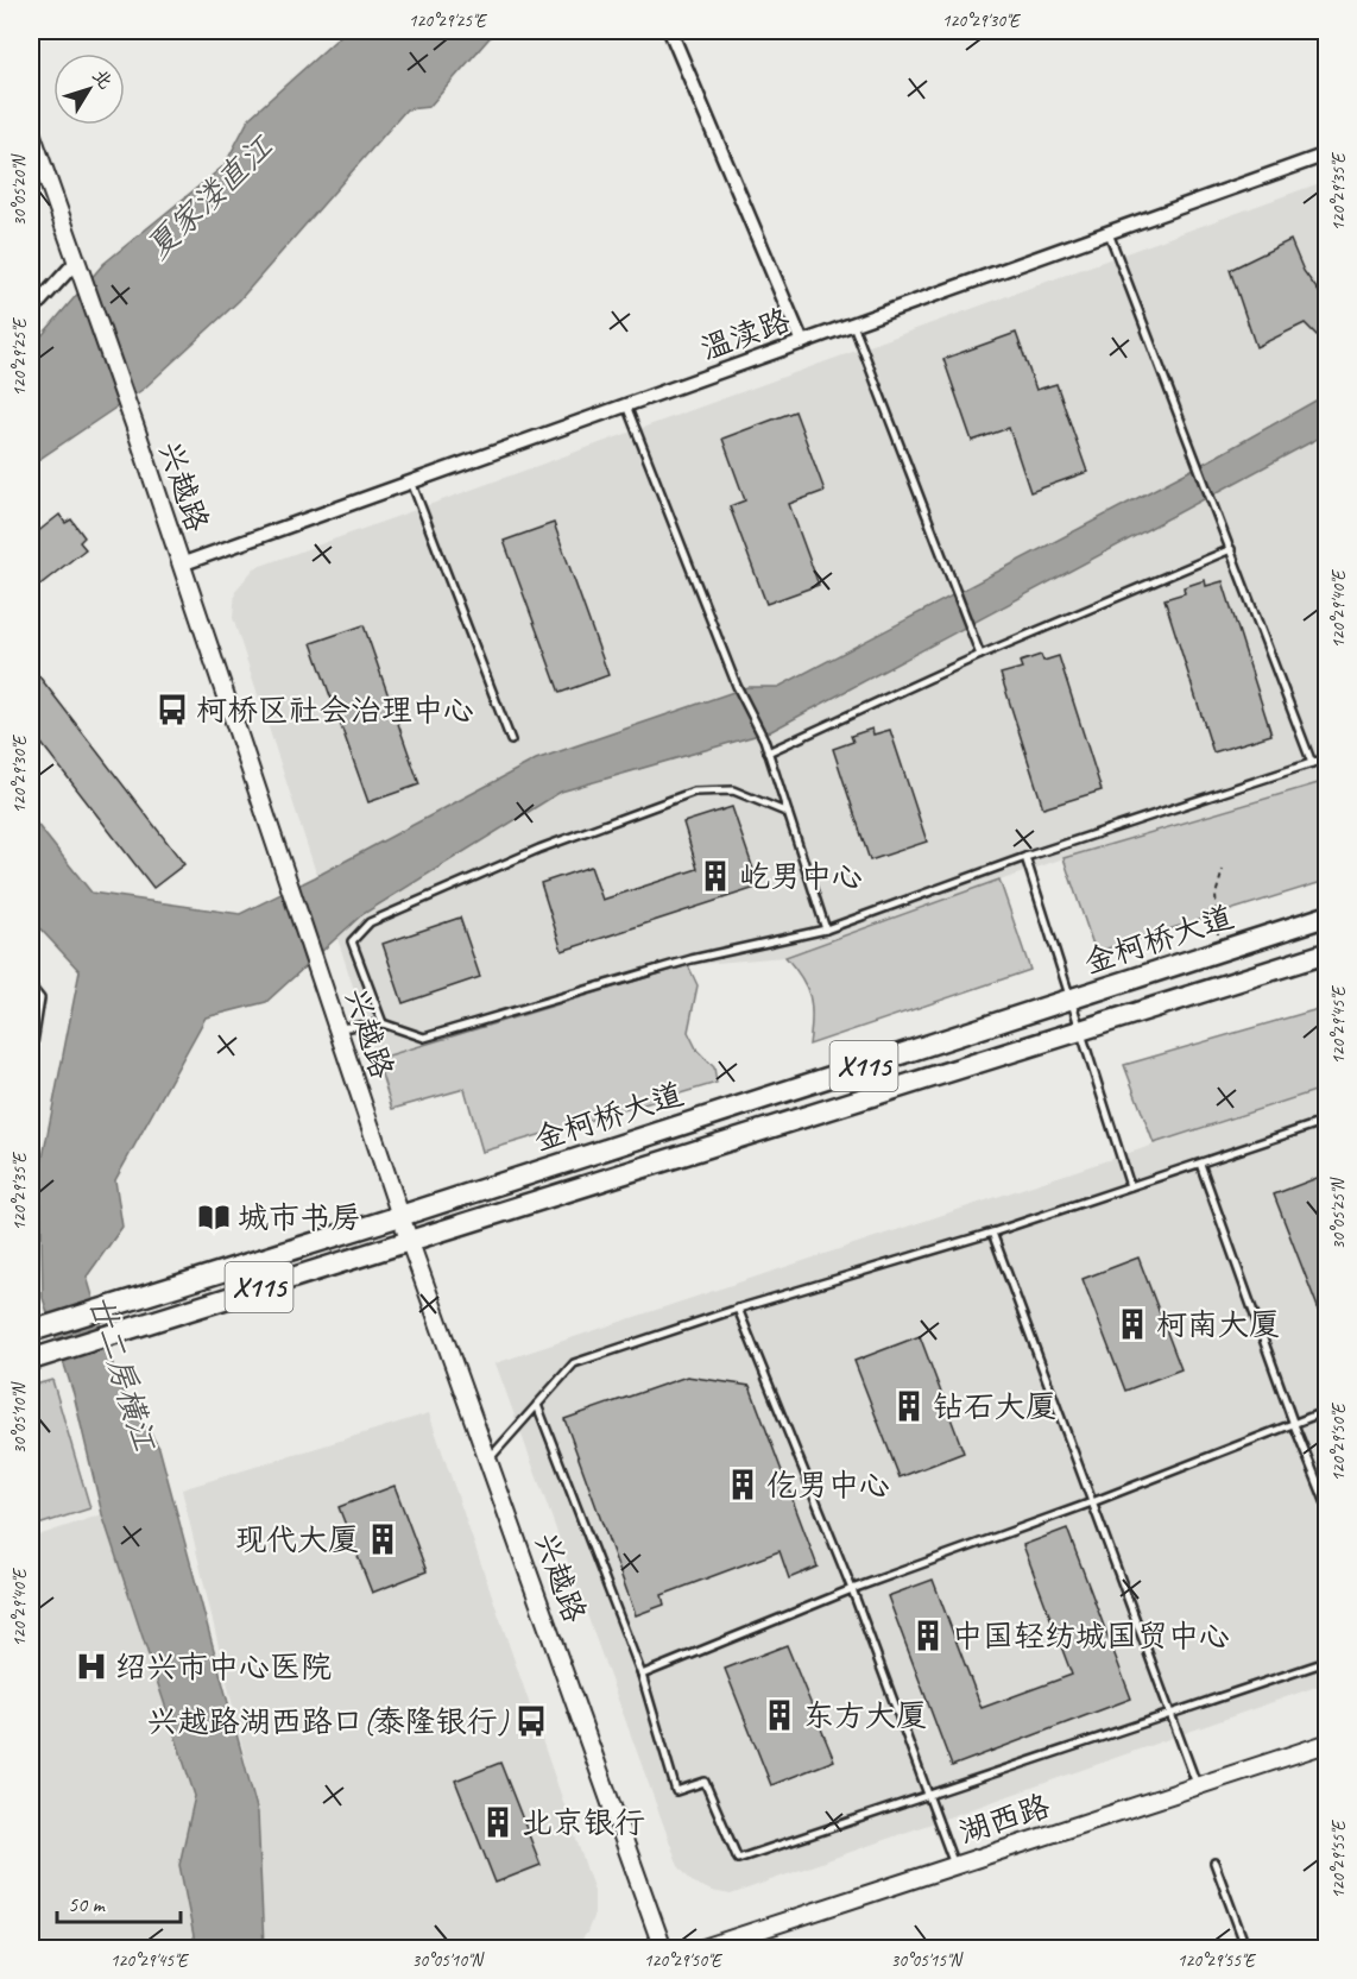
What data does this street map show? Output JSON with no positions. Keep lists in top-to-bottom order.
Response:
{
  "streets": {
    "main road": ["金柯桥大道", "X115"],
    "street": ["温渎路", "兴越路", "湖西路"]
  },
  "crossings": [
    ["温渎路", "兴越路"],
    ["兴越路", "金柯桥大道"]
  ],
  "water": ["夏家溇直江", "廿二房横江"],
  "places": {
    "bus stop": ["柯桥区社会治理中心", "兴越路湖西路口(泰隆银行)"],
    "building": [
      "屹男中心",
      "柯南大厦",
      "钻石大厦",
      "仡男中心",
      "现代大厦",
      "中国轻纺城国贸中心",
      "东方大厦",
      "北京银行"
    ],
    "library": ["城市书房"],
    "hospital": ["绍兴市中心医院"]
  },
  "scale_bar": "50 m",
  "north": "top right",
  "coordinates": [
    "120°29'25\"E",
    "120°29'30\"E",
    "30°05'20\"N",
    "120°29'35\"E",
    "120°29'40\"E",
    "120°29'45\"E",
    "30°05'25\"N",
    "30°05'10\"N",
    "120°29'50\"E",
    "120°29'55\"E",
    "30°05'15\"N"
  ]
}
